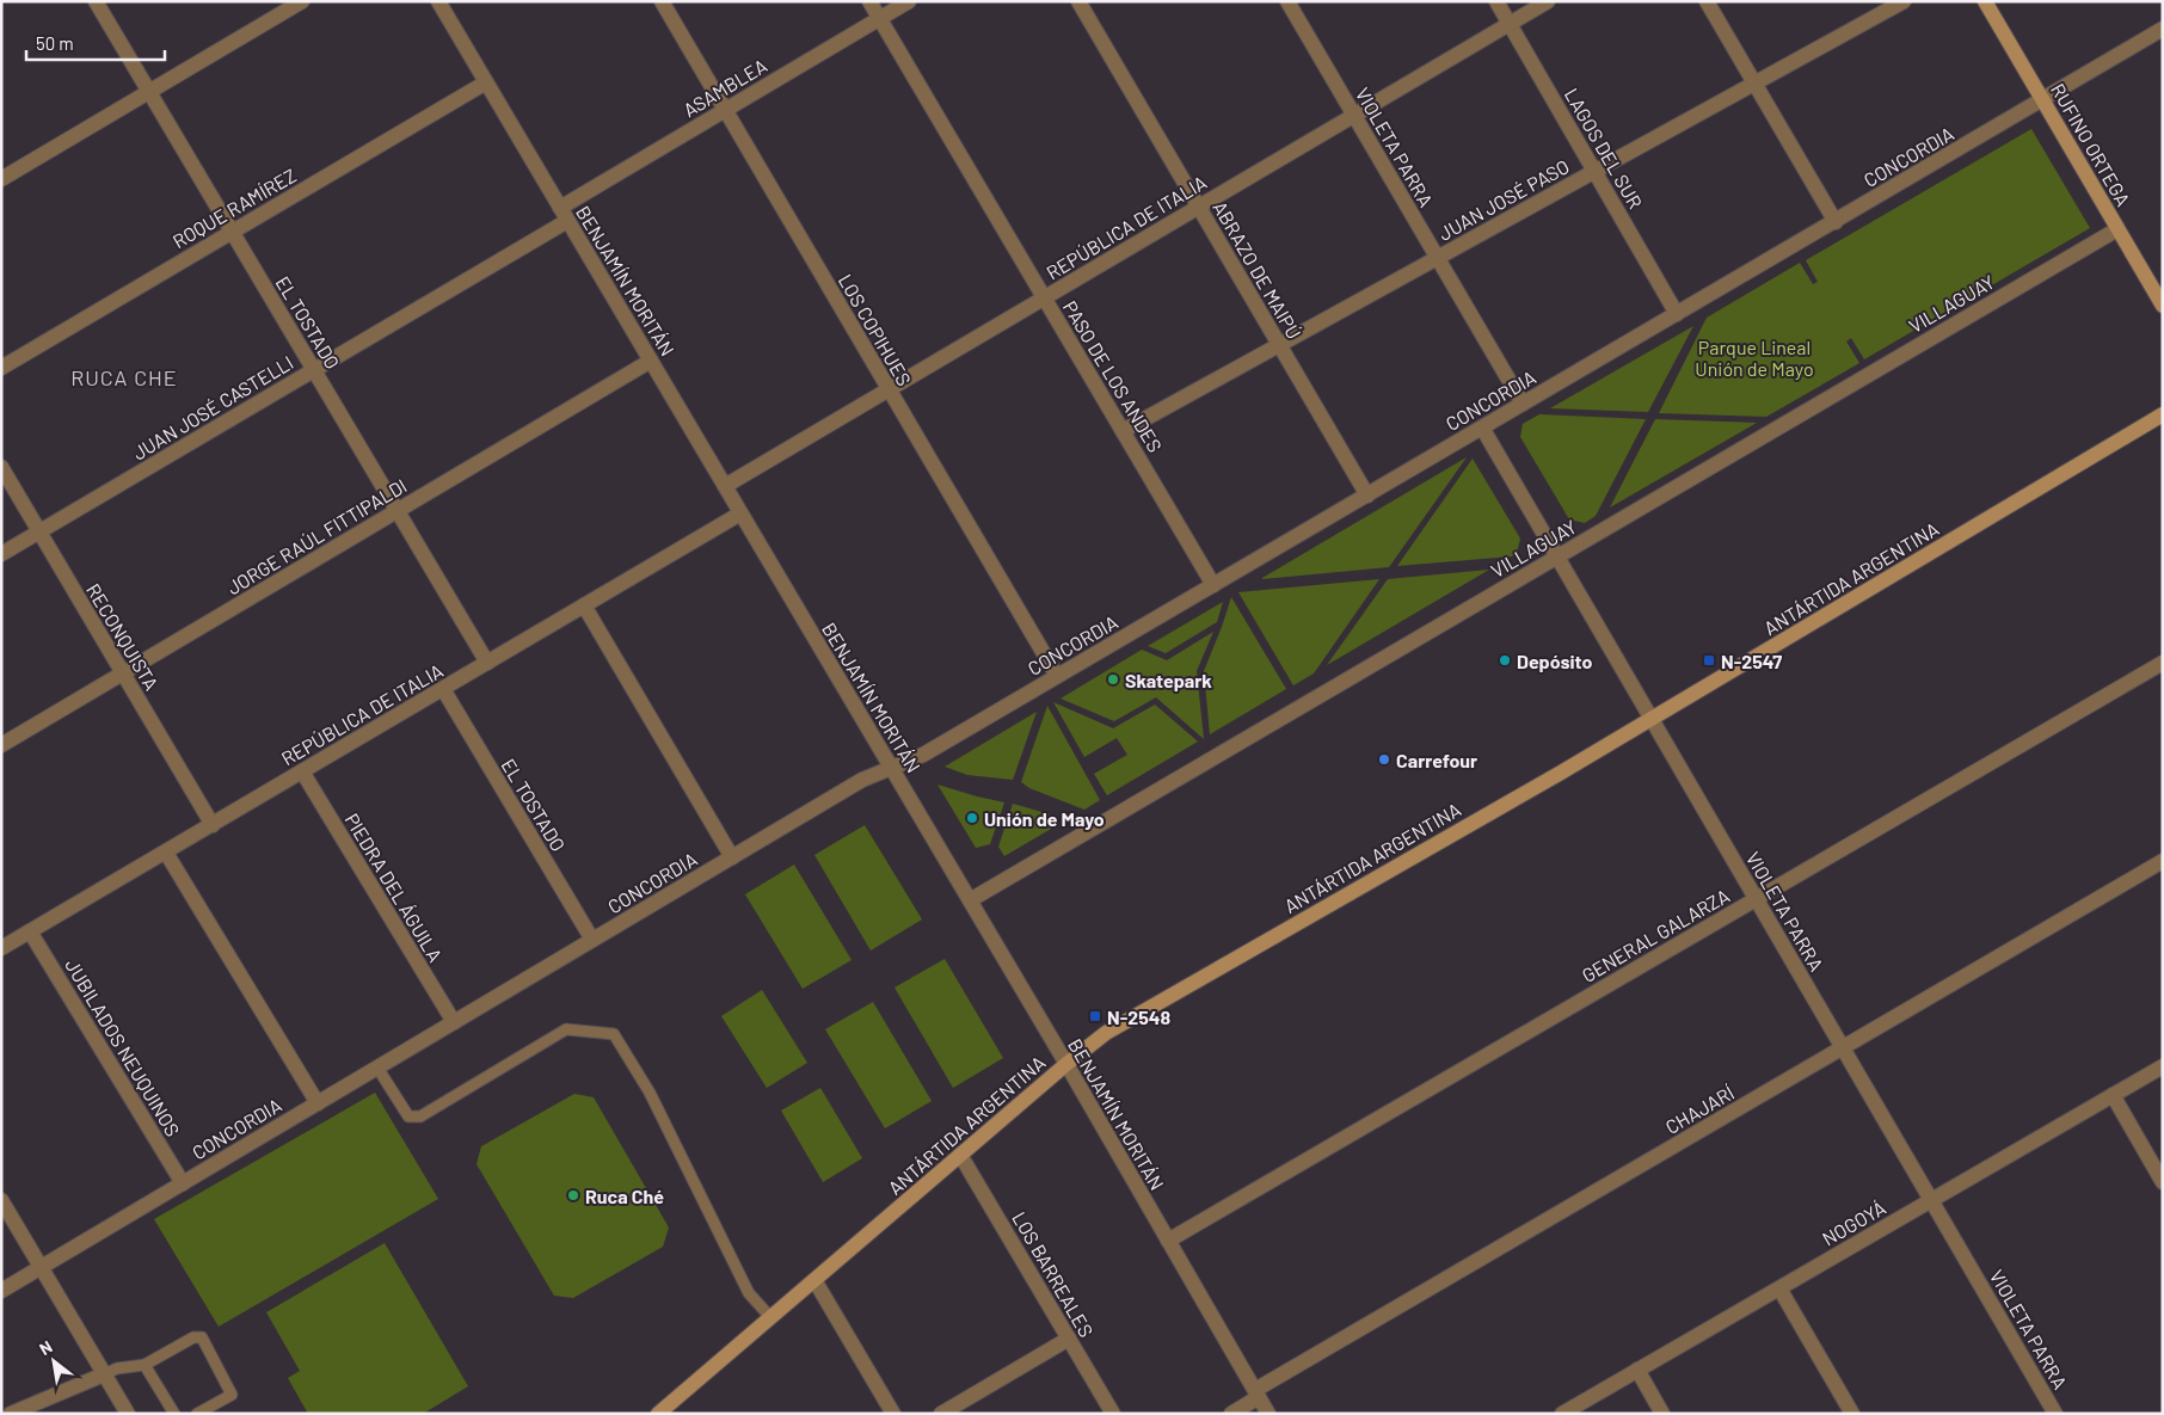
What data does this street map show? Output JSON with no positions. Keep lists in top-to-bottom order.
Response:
{
  "streets": {
    "main road": ["RUFINO ORTEGA", "ANTÁRTIDA ARGENTINA"],
    "street": [
      "ASAMBLEA",
      "VIOLETA PARRA",
      "LAGOS DEL SUR",
      "CONCORDIA",
      "JUAN JOSÉ PASO",
      "ROQUE RAMÍREZ",
      "REPÚBLICA DE ITALIA",
      "ABRAZO DE MAIPÚ",
      "BENJAMÍN MORITÁN",
      "VILLAGUAY",
      "EL TOSTADO",
      "LOS COPIHUES",
      "PASO DE LOS ANDES",
      "JUAN JOSÉ CASTELLI",
      "JORGE RAÚL FITTIPALDI",
      "RECONQUISTA",
      "PIEDRA DEL ÁGUILA",
      "GENERAL GALARZA",
      "JUBILADOS NEUQUINOS",
      "CHAJARÍ",
      "NOGOYÁ",
      "LOS BARREALES"
    ]
  },
  "crossings": [
    ["ASAMBLEA", "BENJAMÍN MORITÁN"],
    ["ASAMBLEA", "LOS COPIHUES"],
    ["ASAMBLEA", "PASO DE LOS ANDES"],
    ["RUFINO ORTEGA", "CONCORDIA"],
    ["RUFINO ORTEGA", "VILLAGUAY"],
    ["VIOLETA PARRA", "CONCORDIA"],
    ["VIOLETA PARRA", "JUAN JOSÉ PASO"],
    ["VIOLETA PARRA", "REPÚBLICA DE ITALIA"],
    ["VIOLETA PARRA", "VILLAGUAY"],
    ["VIOLETA PARRA", "ANTÁRTIDA ARGENTINA"],
    ["VIOLETA PARRA", "GENERAL GALARZA"],
    ["VIOLETA PARRA", "CHAJARÍ"],
    ["VIOLETA PARRA", "NOGOYÁ"],
    ["LAGOS DEL SUR", "CONCORDIA"],
    ["LAGOS DEL SUR", "JUAN JOSÉ PASO"],
    ["LAGOS DEL SUR", "REPÚBLICA DE ITALIA"],
    ["CONCORDIA", "ABRAZO DE MAIPÚ"],
    ["CONCORDIA", "BENJAMÍN MORITÁN"],
    ["CONCORDIA", "EL TOSTADO"],
    ["CONCORDIA", "LOS COPIHUES"],
    ["CONCORDIA", "PASO DE LOS ANDES"],
    ["CONCORDIA", "PIEDRA DEL ÁGUILA"],
    ["CONCORDIA", "JUBILADOS NEUQUINOS"],
    ["JUAN JOSÉ PASO", "ABRAZO DE MAIPÚ"],
    ["JUAN JOSÉ PASO", "PASO DE LOS ANDES"],
    ["ROQUE RAMÍREZ", "BENJAMÍN MORITÁN"],
    ["ROQUE RAMÍREZ", "EL TOSTADO"],
    ["REPÚBLICA DE ITALIA", "ABRAZO DE MAIPÚ"],
    ["REPÚBLICA DE ITALIA", "BENJAMÍN MORITÁN"],
    ["REPÚBLICA DE ITALIA", "EL TOSTADO"],
    ["REPÚBLICA DE ITALIA", "LOS COPIHUES"],
    ["REPÚBLICA DE ITALIA", "PASO DE LOS ANDES"],
    ["REPÚBLICA DE ITALIA", "RECONQUISTA"],
    ["REPÚBLICA DE ITALIA", "PIEDRA DEL ÁGUILA"],
    ["REPÚBLICA DE ITALIA", "JUBILADOS NEUQUINOS"],
    ["BENJAMÍN MORITÁN", "VILLAGUAY"],
    ["BENJAMÍN MORITÁN", "JUAN JOSÉ CASTELLI"],
    ["BENJAMÍN MORITÁN", "JORGE RAÚL FITTIPALDI"],
    ["BENJAMÍN MORITÁN", "ANTÁRTIDA ARGENTINA"],
    ["BENJAMÍN MORITÁN", "GENERAL GALARZA"],
    ["BENJAMÍN MORITÁN", "CHAJARÍ"],
    ["EL TOSTADO", "JUAN JOSÉ CASTELLI"],
    ["EL TOSTADO", "JORGE RAÚL FITTIPALDI"],
    ["JUAN JOSÉ CASTELLI", "RECONQUISTA"],
    ["JORGE RAÚL FITTIPALDI", "RECONQUISTA"],
    ["ANTÁRTIDA ARGENTINA", "LOS BARREALES"]
  ],
  "districts": ["RUCA CHE"],
  "parks": ["Parque Lineal Unión de Mayo"],
  "places": {
    "other": [
      "Depósito",
      "Skatepark",
      "Carrefour",
      "Unión de Mayo",
      "Ruca Ché"
    ],
    "transit": ["N-2547", "N-2548"]
  },
  "scale_bar": "50 m",
  "north": "top left"
}
